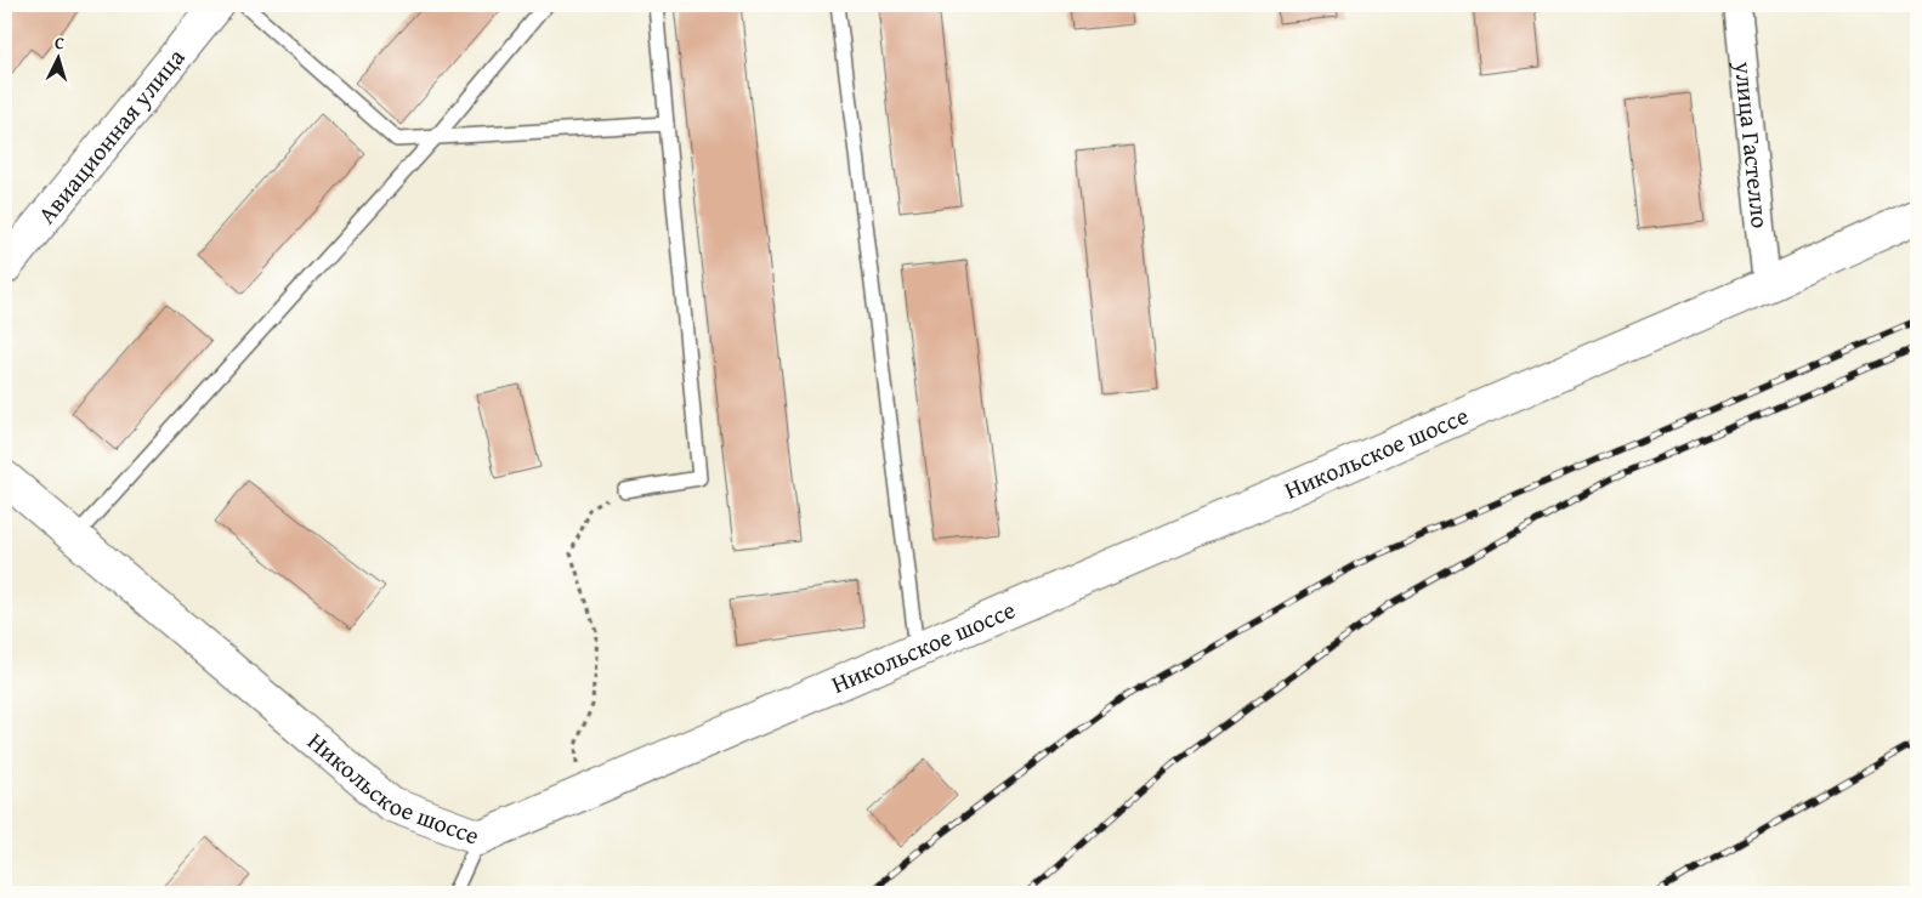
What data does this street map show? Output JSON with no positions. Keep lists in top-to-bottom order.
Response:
{
  "streets": {
    "street": ["Авиационная улица", "улица Гастелло", "Никольское шоссе"]
  },
  "crossings": [
    ["улица Гастелло", "Никольское шоссе"]
  ],
  "north": "top"
}
